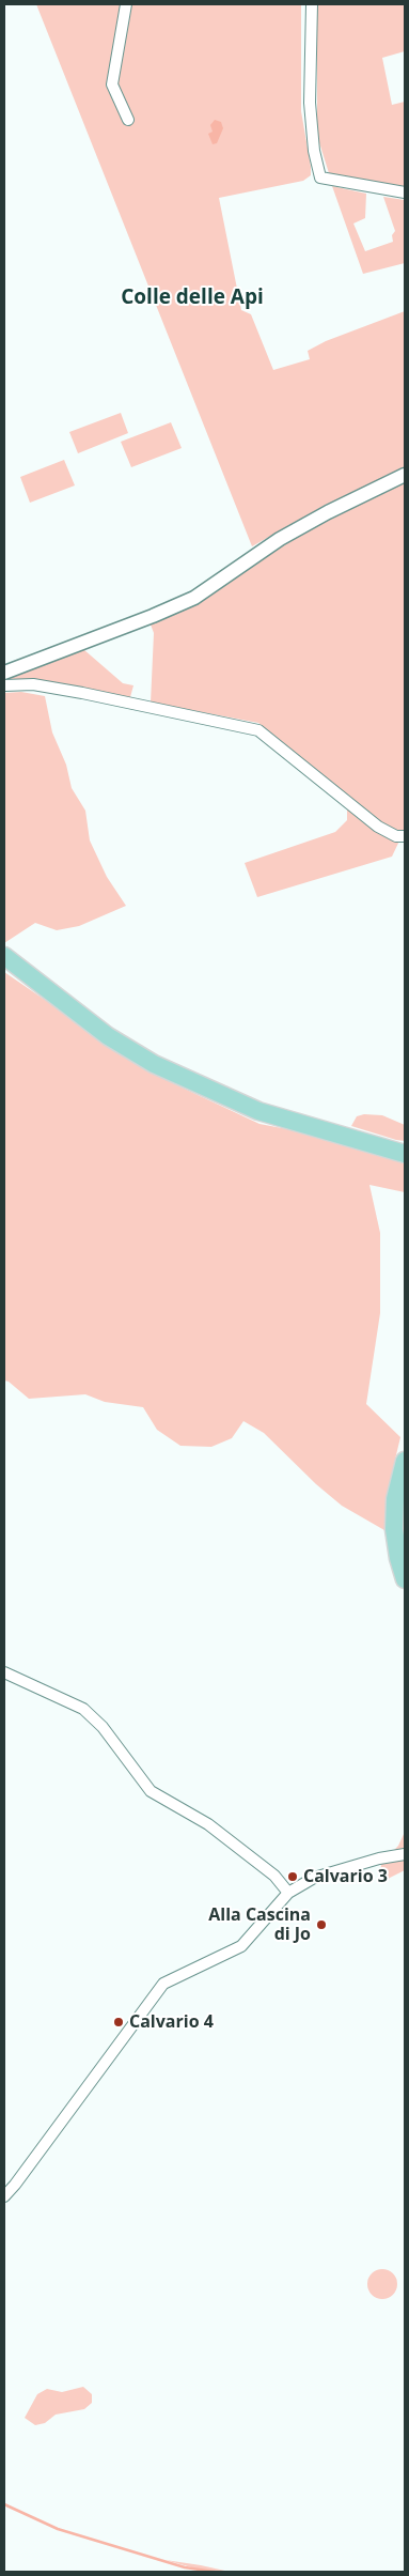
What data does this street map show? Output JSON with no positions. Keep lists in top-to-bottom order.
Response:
{
  "districts": ["Colle delle Api"],
  "places": ["Calvario 3", "Alla Cascina di Jo", "Calvario 4"]
}
